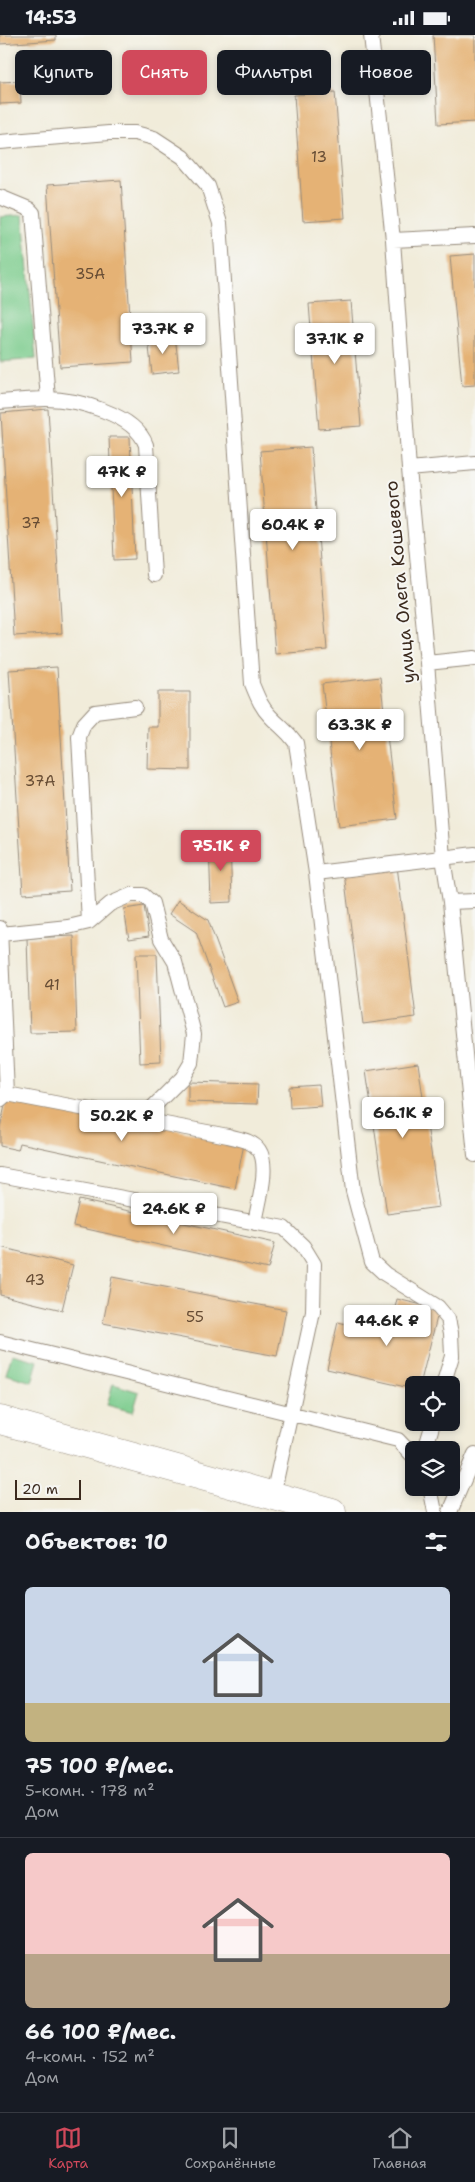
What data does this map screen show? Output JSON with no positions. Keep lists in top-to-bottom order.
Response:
{
  "streets": {
    "lane": ["улица Олега Кошевого"]
  },
  "house_numbers": [
    "13",
    "35А",
    "37",
    "37А",
    "41",
    "43",
    "55"
  ],
  "scale_bar": "20 m",
  "page": {
    "status": "14:53",
    "chip": [
      "Купить",
      "Снять",
      "Фильтры",
      "Новое"
    ],
    "price": [
      "73.7K ₽",
      "37.1K ₽",
      "47K ₽",
      "60.4K ₽",
      "63.3K ₽",
      "75.1K ₽",
      "66.1K ₽",
      "50.2K ₽",
      "24.6K ₽",
      "44.6K ₽"
    ],
    "scale": "20 m",
    "heading": "Объектов: 10",
    "list": [
      {
        "name": "75 100 ₽/мес.",
        "note": "5-комн. · 178 m² · Дом"
      },
      {
        "name": "66 100 ₽/мес.",
        "note": "4-комн. · 152 m² · Дом"
      }
    ],
    "tabs": ["Карта", "Сохранённые", "Главная"]
  }
}
